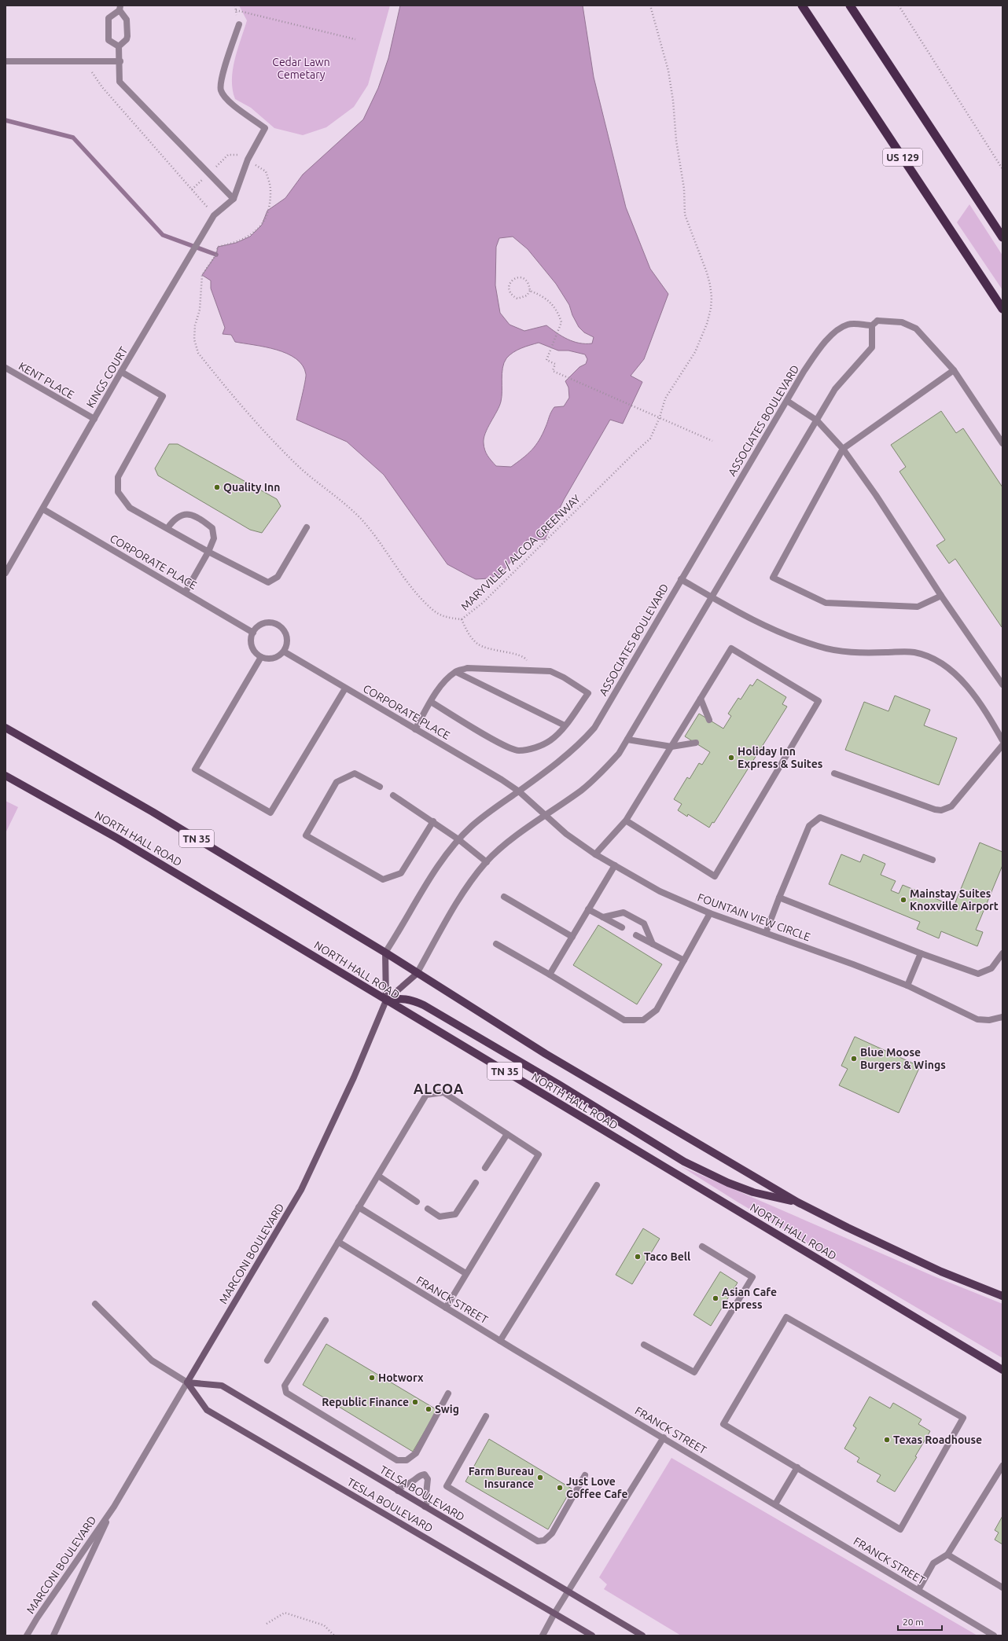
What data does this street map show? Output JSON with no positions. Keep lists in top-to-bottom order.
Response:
{
  "streets": {
    "highway": ["US 129"],
    "main road": [
      "NORTH HALL ROAD",
      "TN 35",
      "MARCONI BOULEVARD",
      "TELSA BOULEVARD",
      "TESLA BOULEVARD"
    ],
    "street": [
      "KINGS COURT",
      "KENT PLACE",
      "ASSOCIATES BOULEVARD",
      "CORPORATE PLACE",
      "FOUNTAIN VIEW CIRCLE",
      "FRANCK STREET"
    ],
    "path": ["MARYVILLE / ALCOA GREENWAY"]
  },
  "crossings": [
    ["KINGS COURT", "KENT PLACE"],
    ["KINGS COURT", "CORPORATE PLACE"],
    ["ASSOCIATES BOULEVARD", "CORPORATE PLACE"],
    ["ASSOCIATES BOULEVARD", "TN 35"],
    ["ASSOCIATES BOULEVARD", "FOUNTAIN VIEW CIRCLE"],
    ["ASSOCIATES BOULEVARD", "MARCONI BOULEVARD"],
    ["CORPORATE PLACE", "FOUNTAIN VIEW CIRCLE"],
    ["NORTH HALL ROAD", "MARCONI BOULEVARD"],
    ["TN 35", "MARCONI BOULEVARD"],
    ["MARCONI BOULEVARD", "TELSA BOULEVARD"],
    ["MARCONI BOULEVARD", "TESLA BOULEVARD"],
    ["TELSA BOULEVARD", "TESLA BOULEVARD"]
  ],
  "districts": ["ALCOA"],
  "parks": ["Cedar Lawn Cemetary"],
  "places": [
    "Quality Inn",
    "Holiday Inn Express & Suites",
    "Mainstay Suites Knoxville Airport",
    "Blue Moose Burgers & Wings",
    "Taco Bell",
    "Asian Cafe Express",
    "Hotworx",
    "Republic Finance",
    "Swig",
    "Texas Roadhouse",
    "Farm Bureau Insurance",
    "Just Love Coffee Cafe"
  ],
  "scale_bar": "20 m"
}
